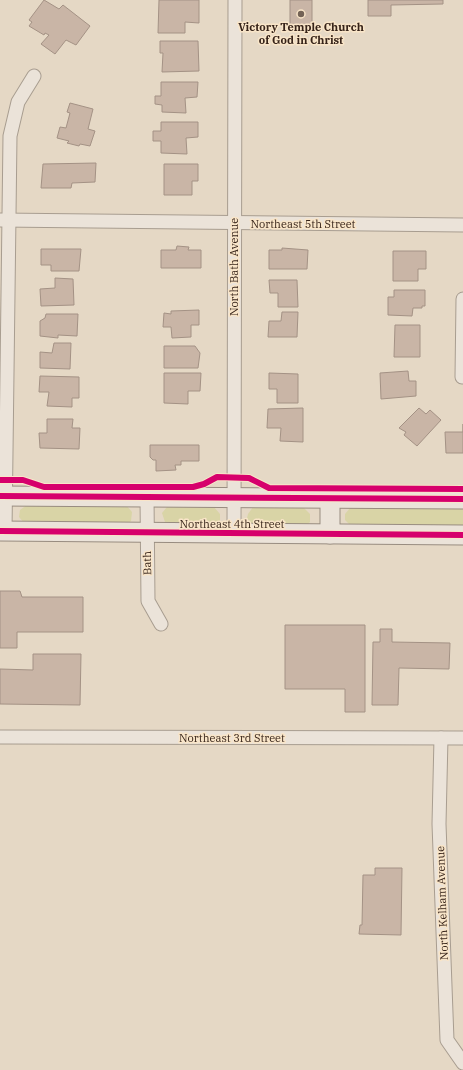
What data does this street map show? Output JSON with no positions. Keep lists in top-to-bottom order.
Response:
{
  "streets": {
    "main road": ["Northeast 4th Street"],
    "street": [
      "Northeast 5th Street",
      "North Bath Avenue",
      "Bath",
      "Northeast 3rd Street",
      "North Kelham Avenue"
    ]
  },
  "crossings": [
    ["Northeast 5th Street", "North Bath Avenue"],
    ["North Bath Avenue", "Northeast 4th Street"],
    ["Northeast 4th Street", "Bath"],
    ["Northeast 3rd Street", "North Kelham Avenue"]
  ],
  "places": ["Victory Temple Church of God in Christ"]
}
